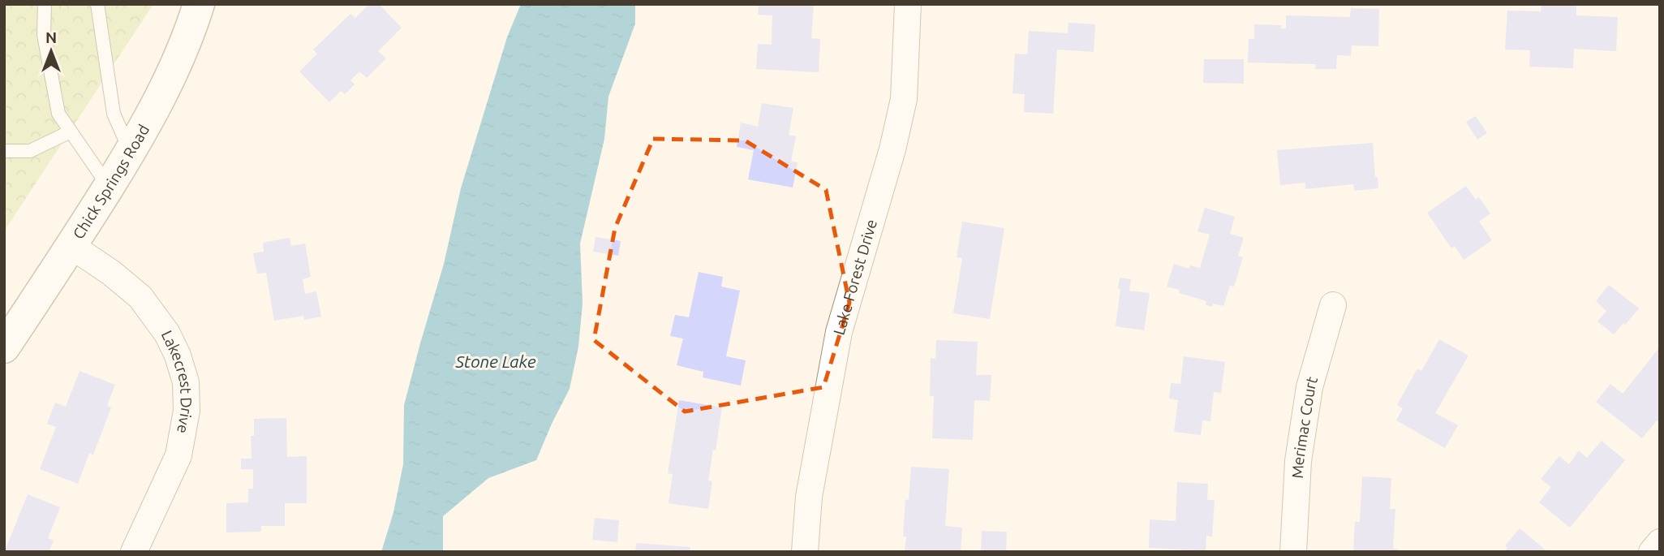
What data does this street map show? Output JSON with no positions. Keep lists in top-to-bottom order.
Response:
{
  "streets": {
    "street": [
      "Chick Springs Road",
      "Lake Forest Drive",
      "Lakecrest Drive",
      "Merimac Court"
    ]
  },
  "crossings": [
    ["Chick Springs Road", "Lakecrest Drive"]
  ],
  "water": ["Stone Lake"],
  "north": "top"
}
